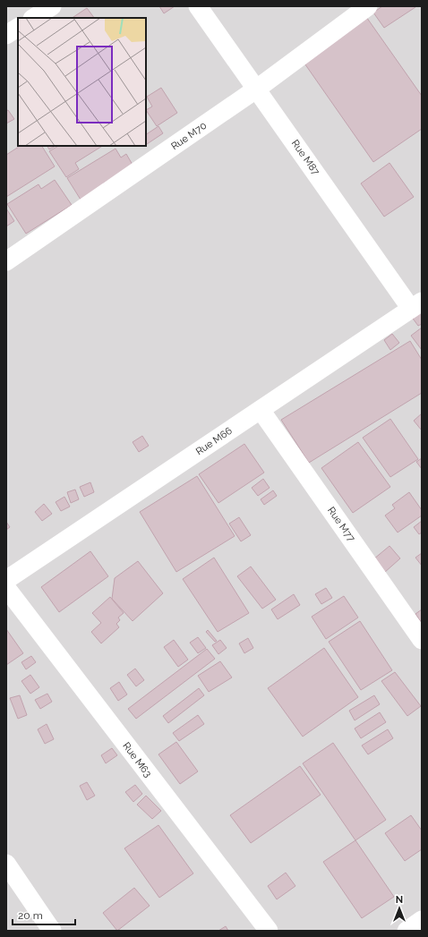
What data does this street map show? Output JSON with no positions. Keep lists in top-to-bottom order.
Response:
{
  "streets": {
    "street": [
      "Rue M70",
      "Rue M87",
      "Rue M66",
      "Rue M77",
      "Rue M63"
    ]
  },
  "crossings": [
    ["Rue M70", "Rue M87"],
    ["Rue M87", "Rue M66"],
    ["Rue M66", "Rue M77"]
  ],
  "scale_bar": "20 m",
  "north": "top"
}
